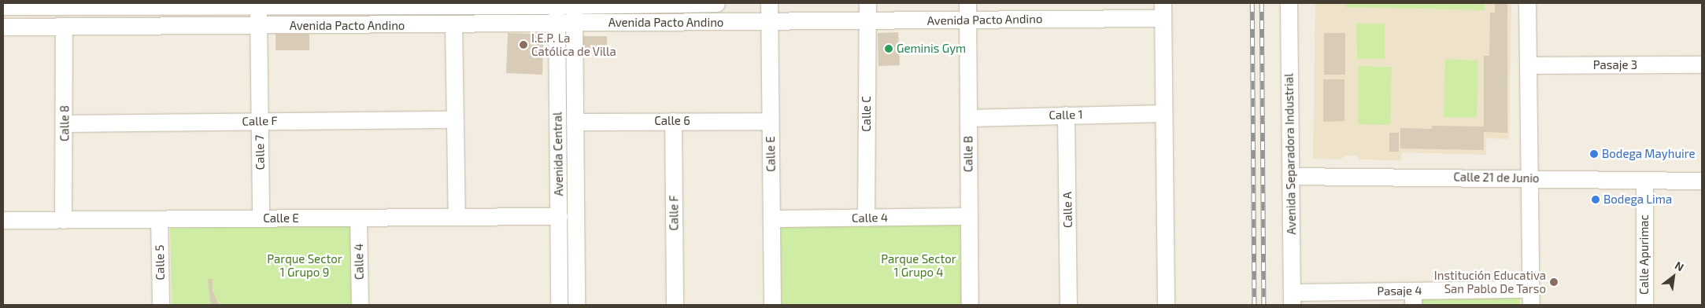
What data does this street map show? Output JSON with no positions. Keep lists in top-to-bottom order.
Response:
{
  "streets": {
    "street": [
      "Avenida Pacto Andino",
      "Pasaje 3",
      "Calle C",
      "Calle 1",
      "Calle F",
      "Calle 6",
      "Calle 8",
      "Calle 7",
      "Avenida Central",
      "Calle E",
      "Calle B",
      "Avenida Separadora Industrial",
      "Calle 21 de Junio",
      "Calle A",
      "Calle 4",
      "Calle Apurimac",
      "Calle 5",
      "Pasaje 4"
    ]
  },
  "crossings": [
    ["Avenida Pacto Andino", "Calle C"],
    ["Avenida Pacto Andino", "Calle 8"],
    ["Avenida Pacto Andino", "Calle 7"],
    ["Avenida Pacto Andino", "Avenida Central"],
    ["Avenida Pacto Andino", "Calle E"],
    ["Avenida Pacto Andino", "Calle B"],
    ["Calle C", "Calle 4"],
    ["Calle 1", "Calle B"],
    ["Calle 1", "Calle A"],
    ["Calle F", "Calle 6"],
    ["Calle F", "Calle 8"],
    ["Calle F", "Calle 7"],
    ["Calle 6", "Avenida Central"],
    ["Calle 6", "Calle E"],
    ["Calle 8", "Calle E"],
    ["Calle 7", "Calle E"],
    ["Avenida Central", "Calle E"],
    ["Calle E", "Calle 4"],
    ["Calle E", "Calle 5"],
    ["Calle B", "Calle 4"],
    ["Avenida Separadora Industrial", "Calle 21 de Junio"],
    ["Avenida Separadora Industrial", "Pasaje 4"],
    ["Calle 21 de Junio", "Calle Apurimac"]
  ],
  "parks": ["Parque Sector 1 Grupo 9", "Parque Sector 1 Grupo 4"],
  "places": [
    "I.E.P. La Católica de Villa",
    "Geminis Gym",
    "Bodega Mayhuire",
    "Bodega Lima",
    "Institución Educativa San Pablo De Tarso"
  ],
  "north": "top right"
}
